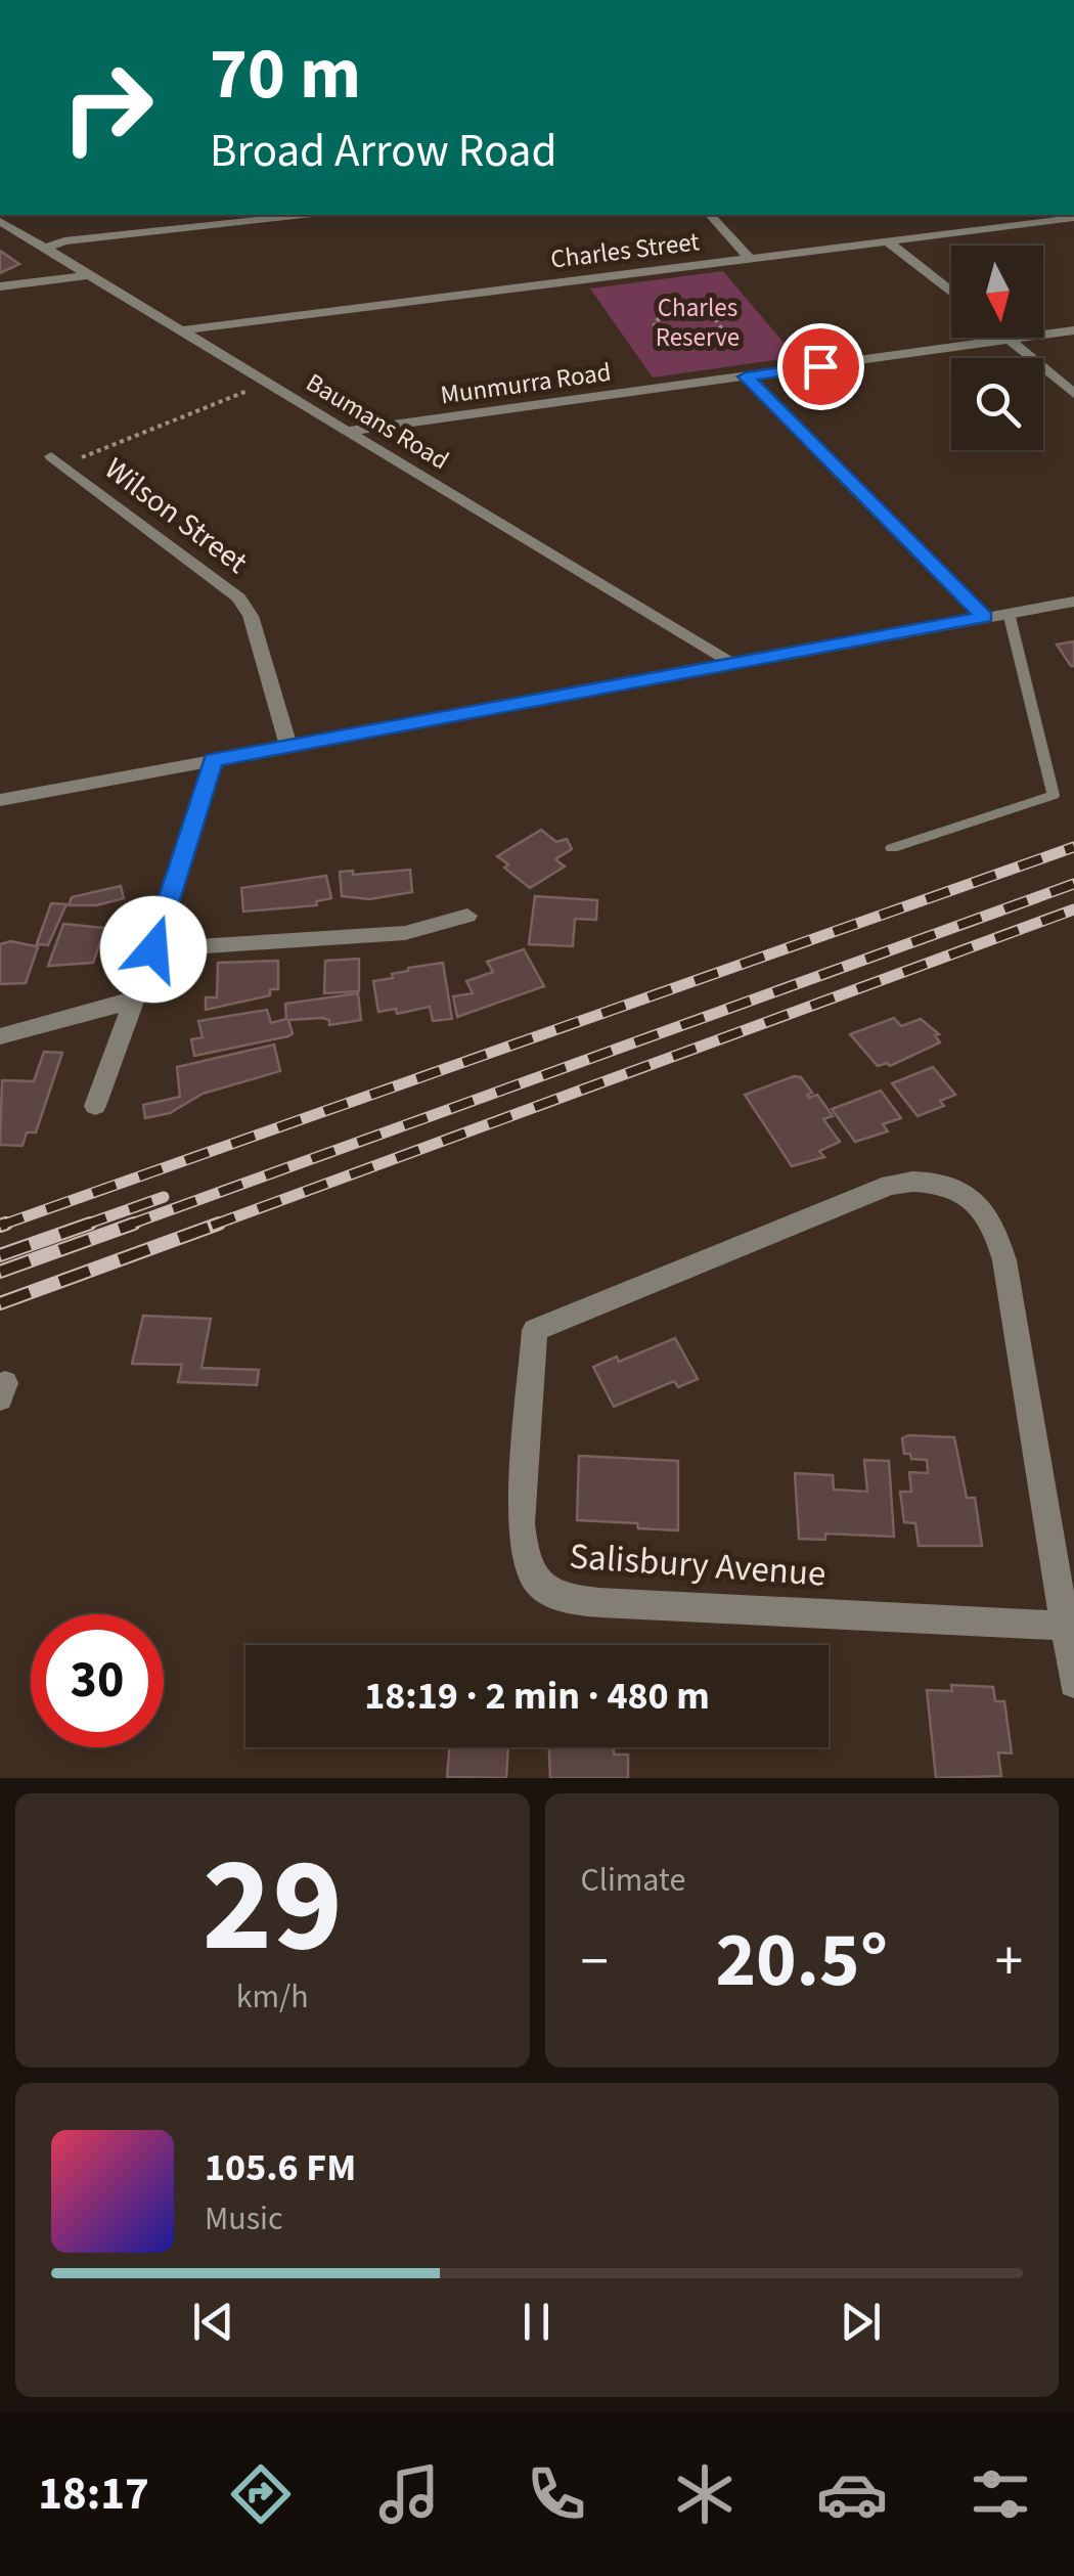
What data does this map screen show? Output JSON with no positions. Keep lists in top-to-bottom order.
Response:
{
  "streets": {
    "street": [
      "Charles Street",
      "Munmurra Road",
      "Baumans Road",
      "Wilson Street",
      "Salisbury Avenue"
    ]
  },
  "crossings": [
    ["Charles Street", "Baumans Road"],
    ["Munmurra Road", "Baumans Road"]
  ],
  "parks": ["Charles Reserve"],
  "north": "bottom",
  "page": {
    "turn": ["70 m", "Broad Arrow Road"],
    "limit": "30",
    "trip": "18:19 · 2 min · 480 m",
    "tile": [
      ["29", "km/h"],
      "Climate"
    ],
    "heat": ["−", "20.5°", "+"],
    "song": ["105.6 FM", "Music"],
    "tabs": "18:17"
  }
}
